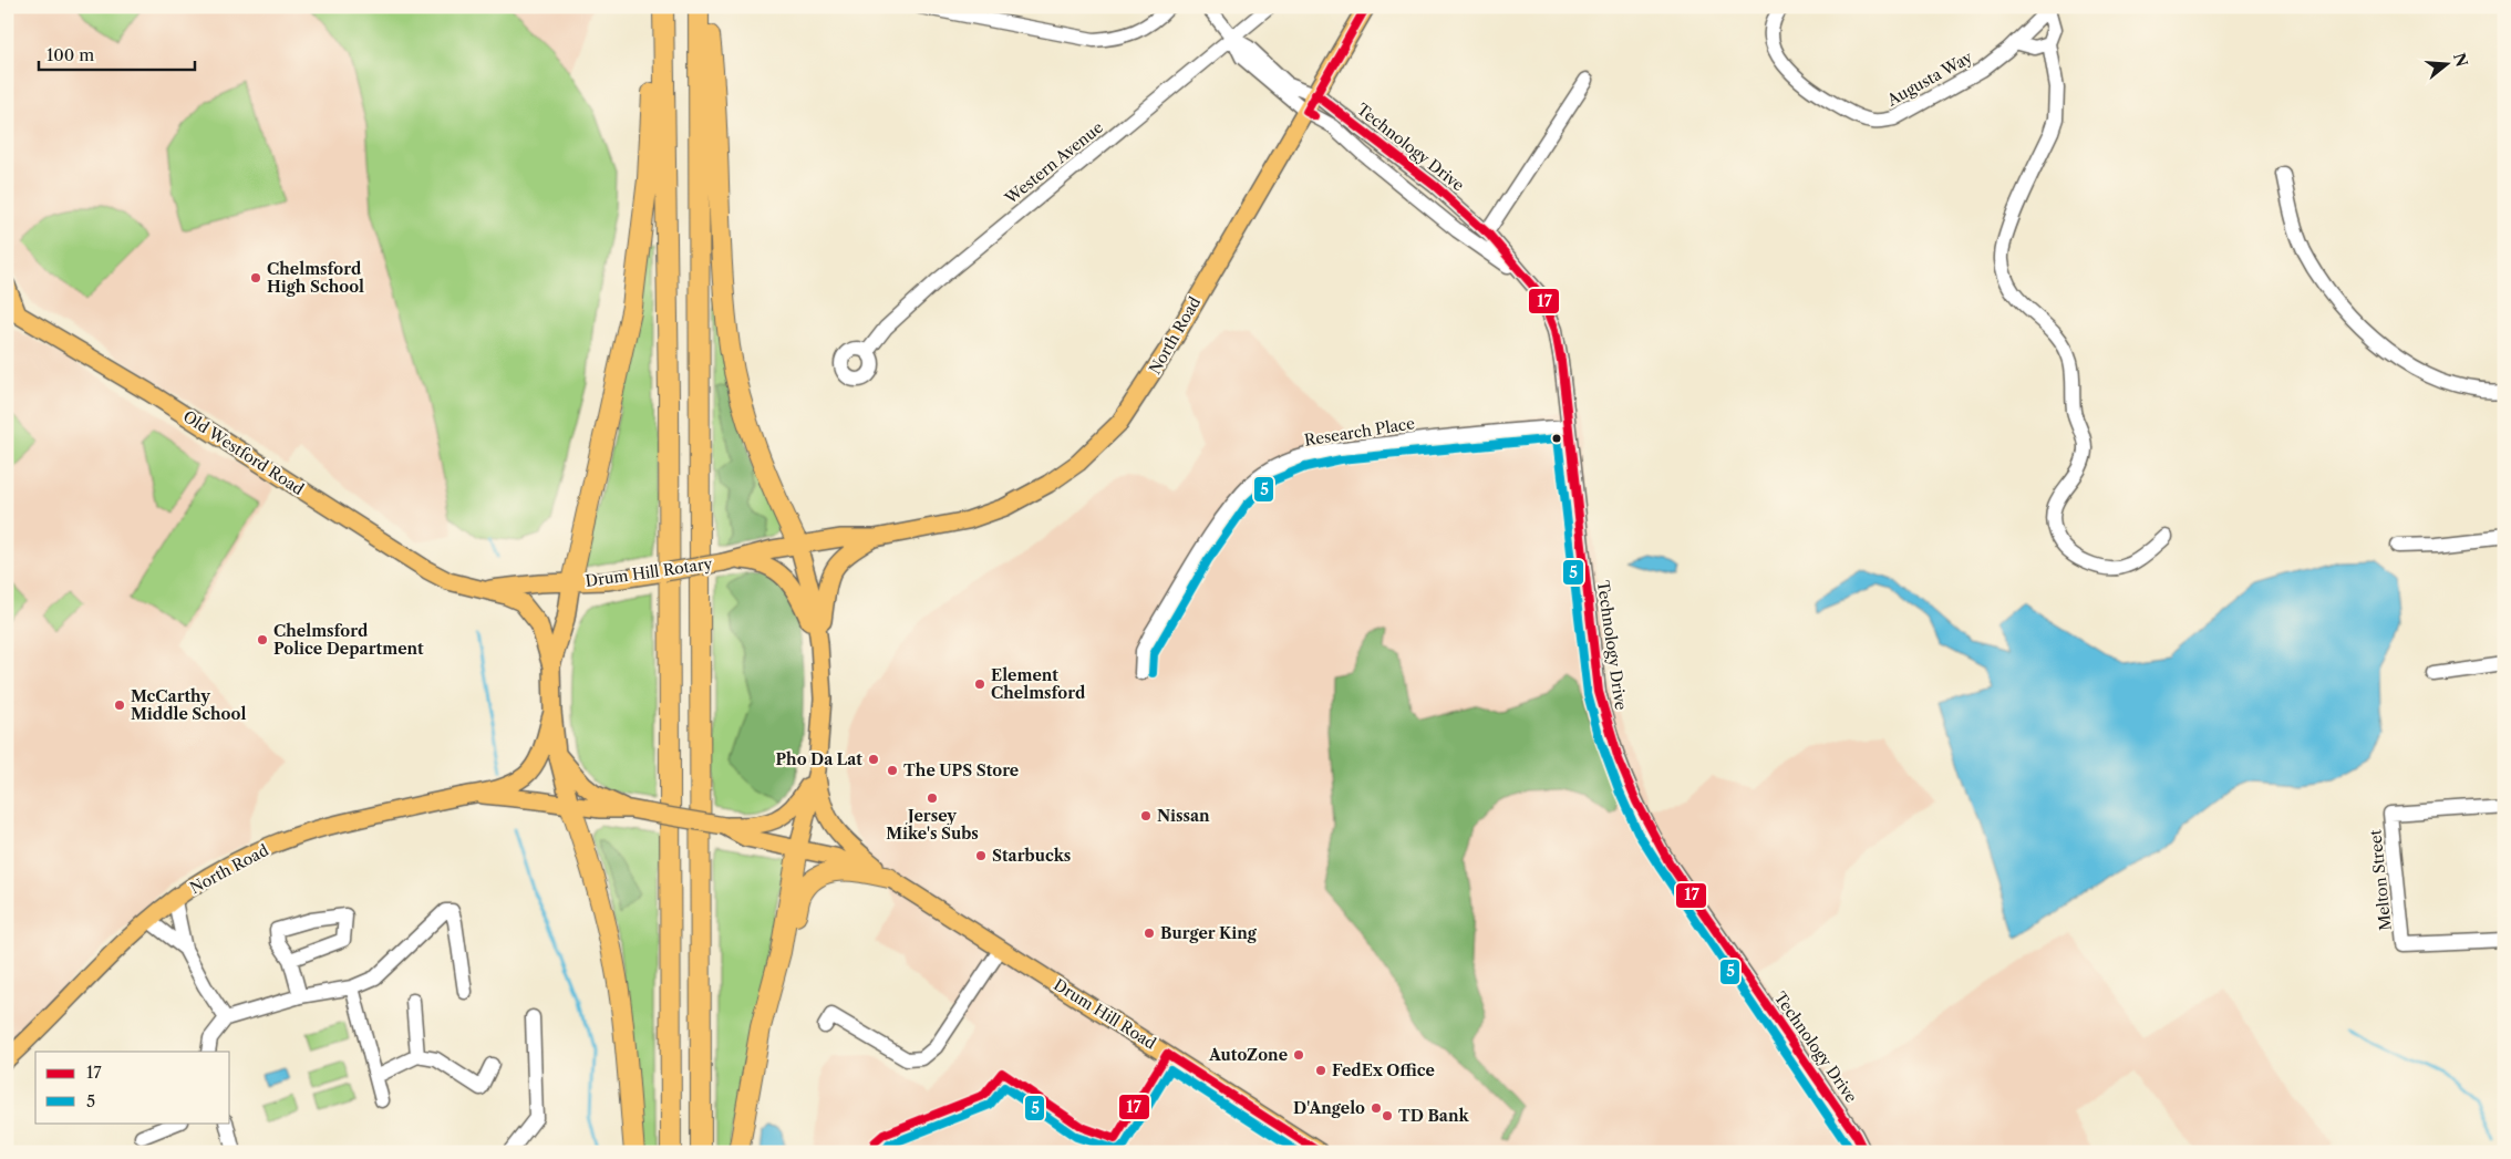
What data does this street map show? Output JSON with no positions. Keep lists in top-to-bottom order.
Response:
{
  "streets": {
    "main road": [
      "North Road",
      "Old Westford Road",
      "Drum Hill Rotary",
      "Drum Hill Road"
    ],
    "street": [
      "Augusta Way",
      "Technology Drive",
      "Western Avenue",
      "Research Place",
      "Melton Street"
    ]
  },
  "crossings": [
    ["Technology Drive", "Western Avenue"],
    ["Technology Drive", "North Road"],
    ["Technology Drive", "Research Place"],
    ["North Road", "Drum Hill Rotary"],
    ["Old Westford Road", "Drum Hill Rotary"],
    ["Drum Hill Rotary", "Drum Hill Road"]
  ],
  "places": [
    "Chelmsford High School",
    "Chelmsford Police Department",
    "Element Chelmsford",
    "McCarthy Middle School",
    "Pho Da Lat",
    "The UPS Store",
    "Jersey Mike's Subs",
    "Nissan",
    "Starbucks",
    "Burger King",
    "AutoZone",
    "FedEx Office",
    "D'Angelo",
    "TD Bank"
  ],
  "lines": ["transit line 17", "transit line 5"],
  "legend": ["17", "5"],
  "scale_bar": "100 m",
  "north": "right"
}
